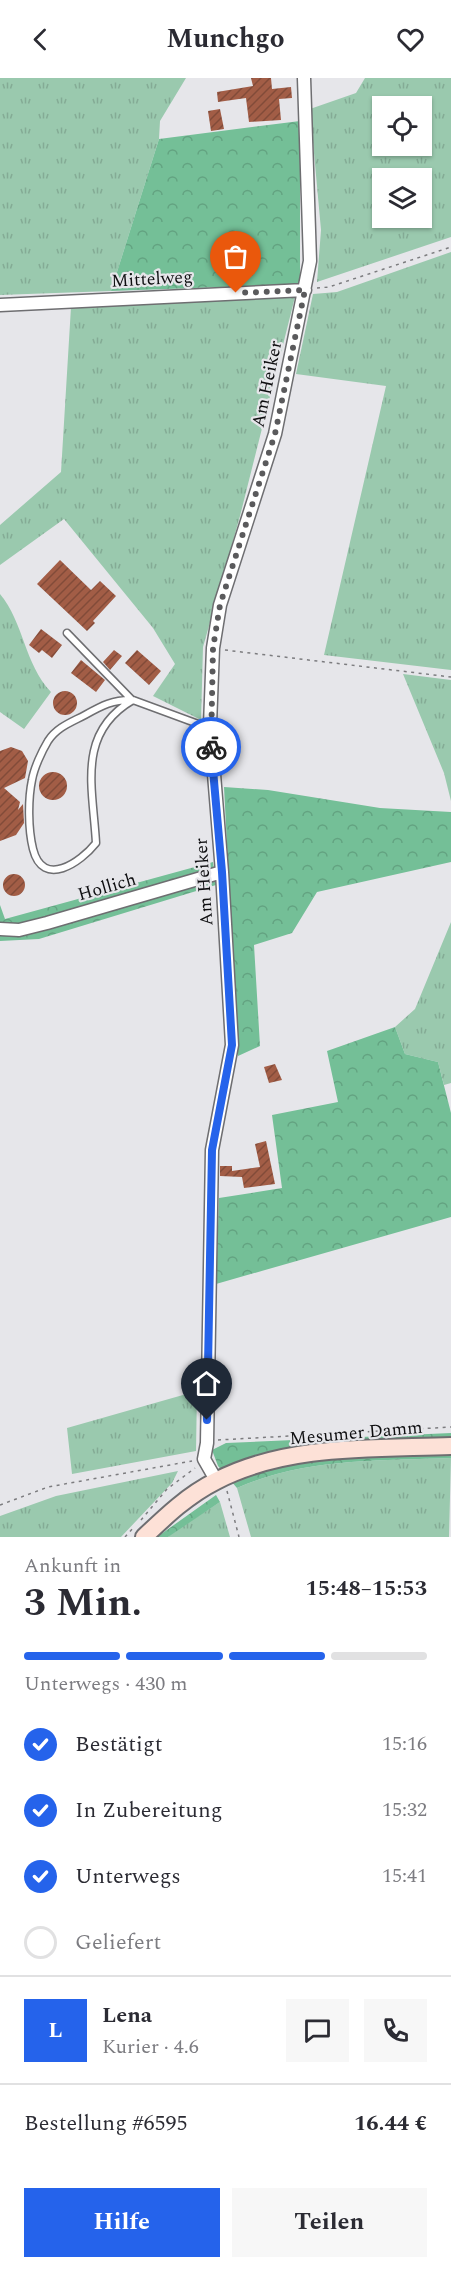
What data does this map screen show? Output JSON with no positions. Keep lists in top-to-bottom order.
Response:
{
  "streets": {
    "main road": ["Mesumer Damm"],
    "street": ["Mittelweg", "Am Heiker", "Hollich"]
  },
  "crossings": [
    ["Mittelweg", "Am Heiker"],
    ["Am Heiker", "Hollich"]
  ],
  "page": {
    "header": "Munchgo",
    "heading": ["3 Min.", "Ankunft in", "15:48–15:53"],
    "panel": [
      "Lena",
      "Kurier · 4.6",
      "Bestellung #6595",
      "16.44 €"
    ],
    "bar": "Unterwegs · 430 m",
    "list": [
      ["Bestätigt", "15:16"],
      ["In Zubereitung", "15:32"],
      ["Unterwegs", "15:41"],
      "Geliefert"
    ],
    "round": "L",
    "buttons": ["Hilfe", "Teilen"]
  }
}
